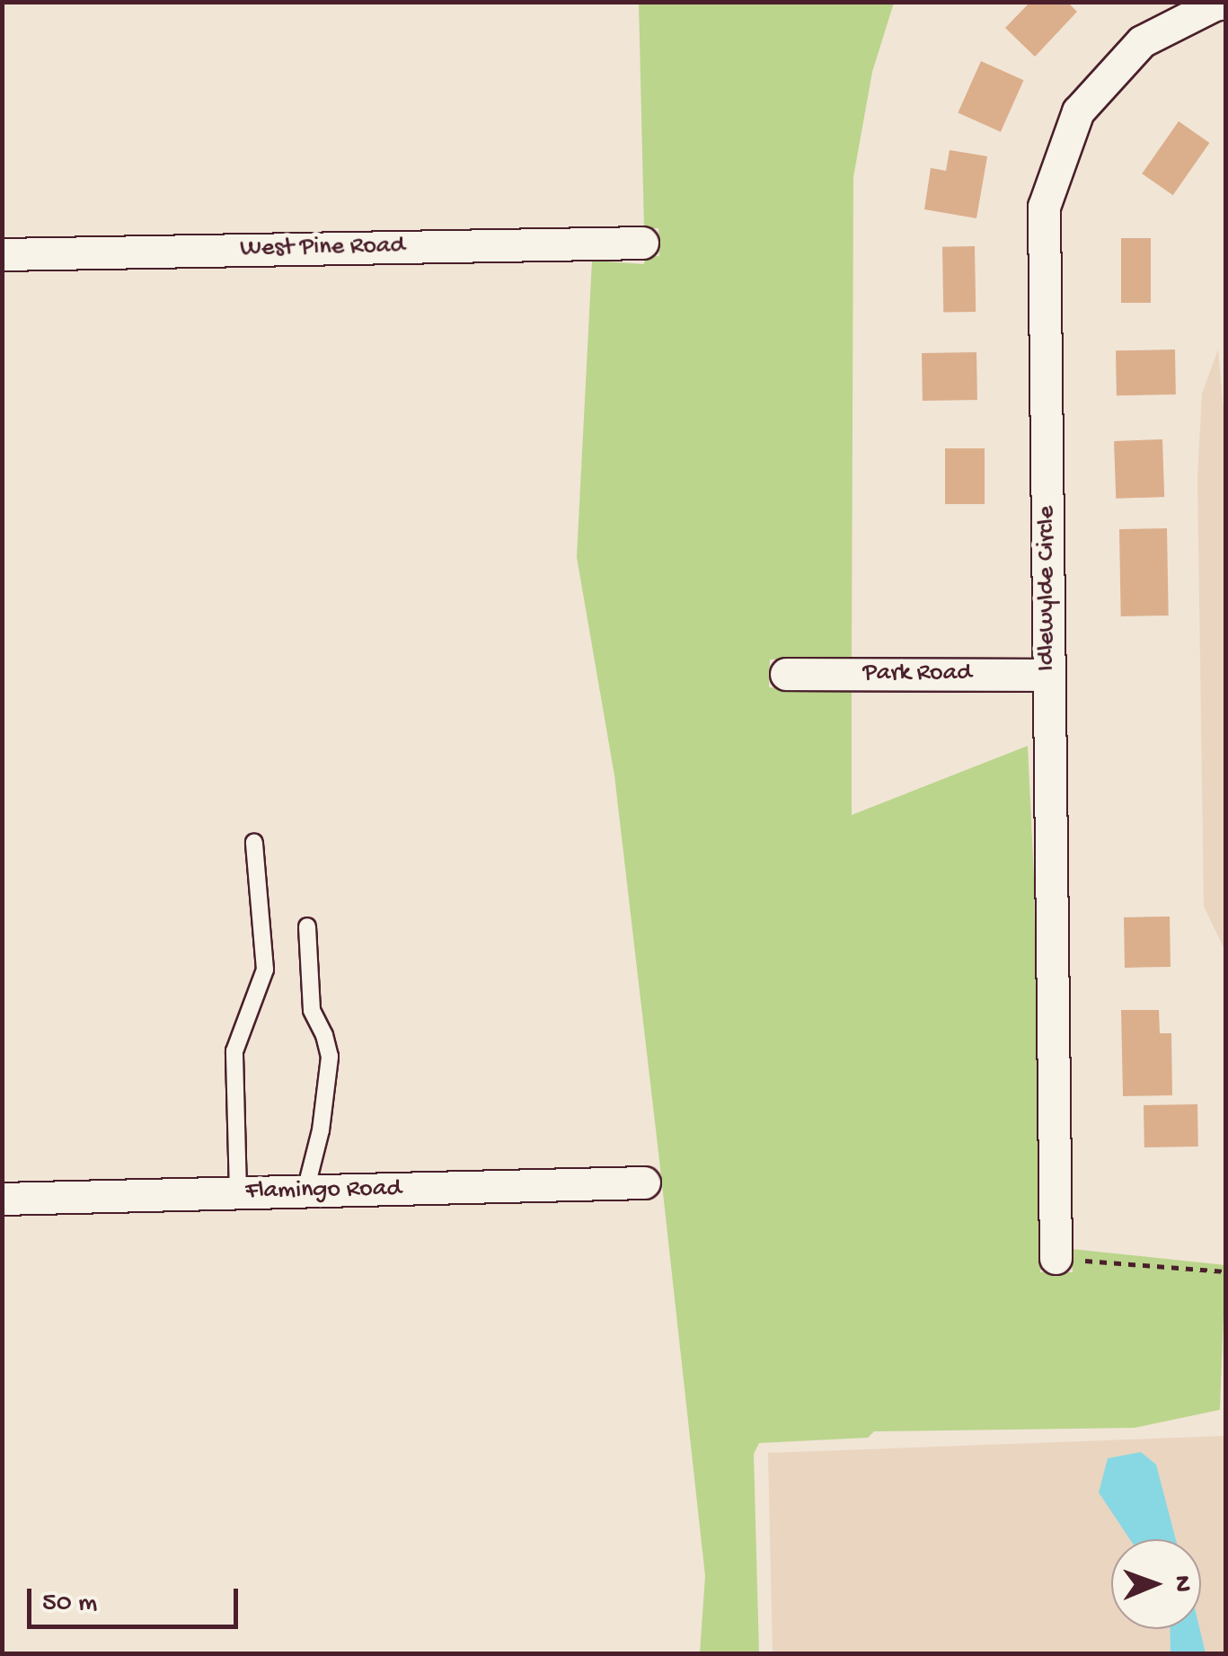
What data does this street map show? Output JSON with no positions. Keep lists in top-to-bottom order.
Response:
{
  "streets": {
    "street": [
      "West Pine Road",
      "Idlewylde Circle",
      "Park Road",
      "Flamingo Road"
    ]
  },
  "crossings": [
    ["Idlewylde Circle", "Park Road"]
  ],
  "scale_bar": "50 m",
  "north": "right"
}
